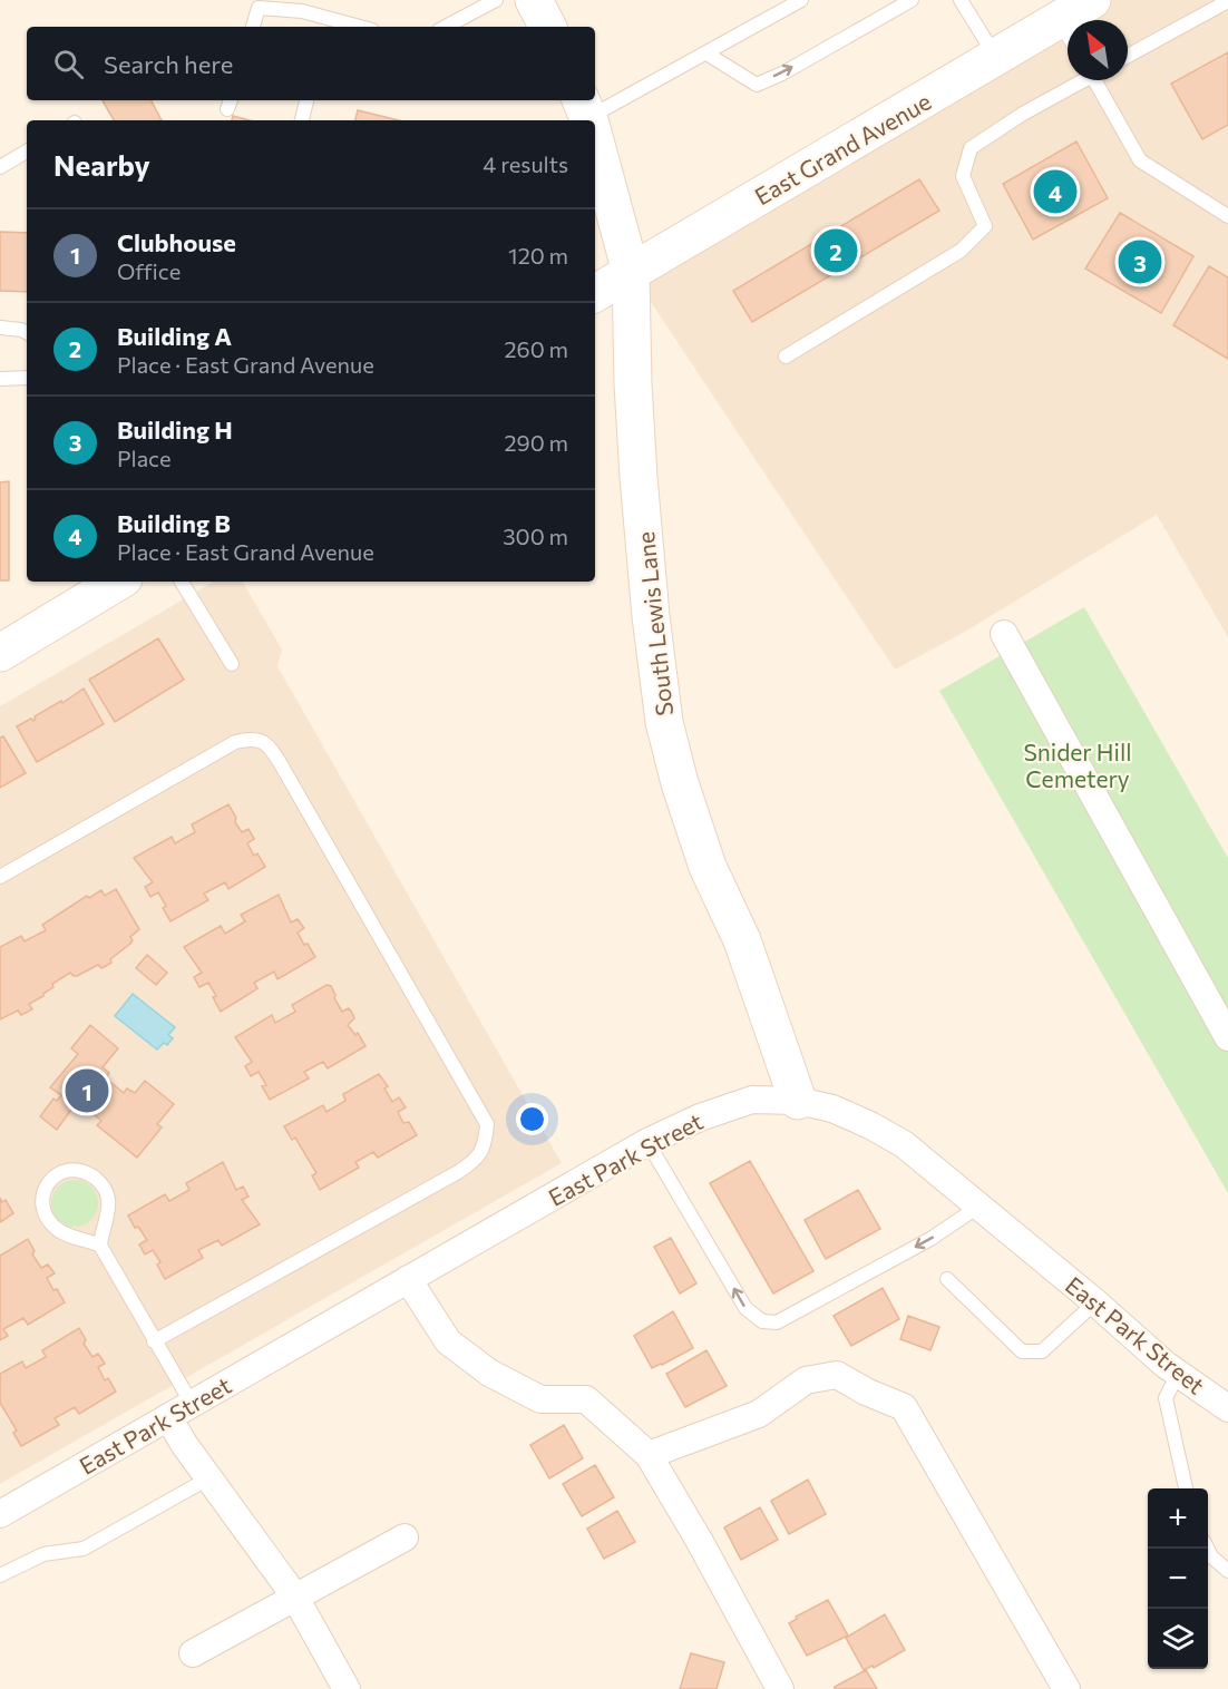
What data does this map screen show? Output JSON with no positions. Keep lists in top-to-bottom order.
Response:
{
  "streets": {
    "street": ["East Grand Avenue", "South Lewis Lane", "East Park Street"]
  },
  "crossings": [
    ["East Grand Avenue", "South Lewis Lane"],
    ["South Lewis Lane", "East Park Street"]
  ],
  "parks": ["Snider Hill Cemetery"],
  "north": "top left",
  "page": {
    "search": "Search here",
    "heading": ["Nearby", "4 results"],
    "pins": [
      "4",
      "2",
      "3",
      "1"
    ],
    "list": [
      {
        "mark": "1",
        "name": "Clubhouse",
        "note": "Office",
        "value": "120 m"
      },
      {
        "mark": "2",
        "name": "Building A",
        "note": "Place · East Grand Avenue",
        "value": "260 m"
      },
      {
        "mark": "3",
        "name": "Building H",
        "note": "Place",
        "value": "290 m"
      },
      {
        "mark": "4",
        "name": "Building B",
        "note": "Place · East Grand Avenue",
        "value": "300 m"
      }
    ],
    "map_buttons": ["+", "−"]
  }
}
